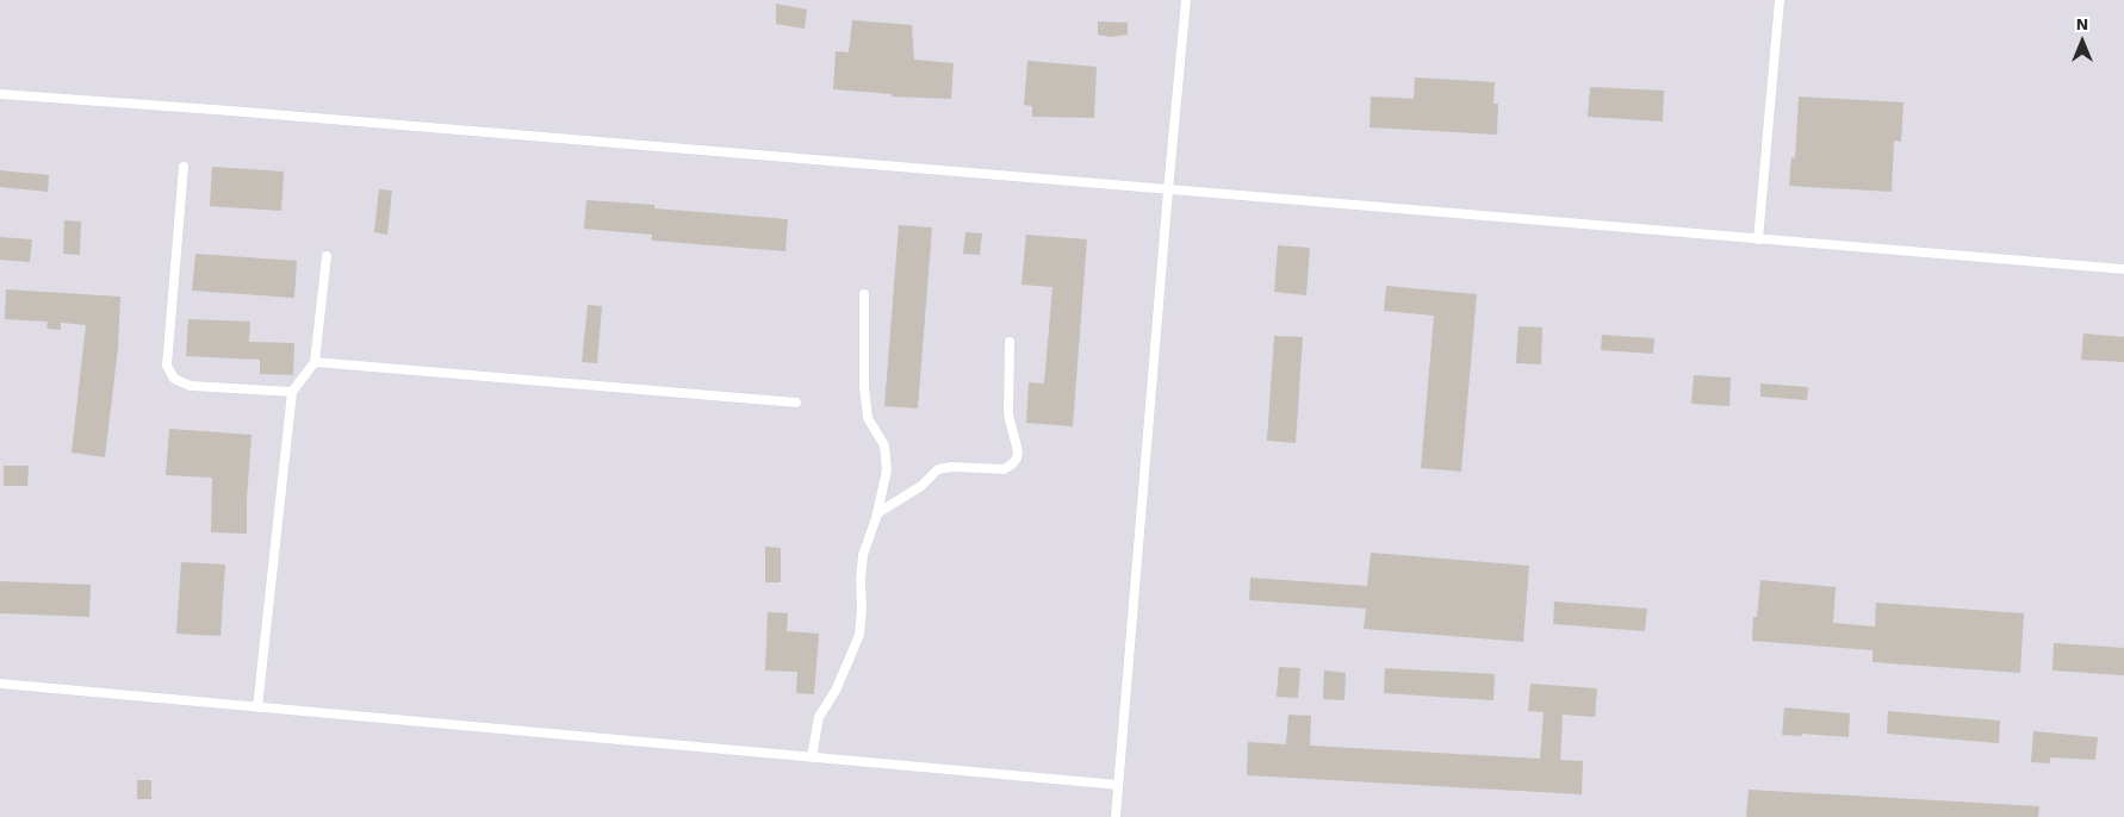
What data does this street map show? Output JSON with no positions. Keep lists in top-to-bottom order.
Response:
{
  "north": "top"
}
